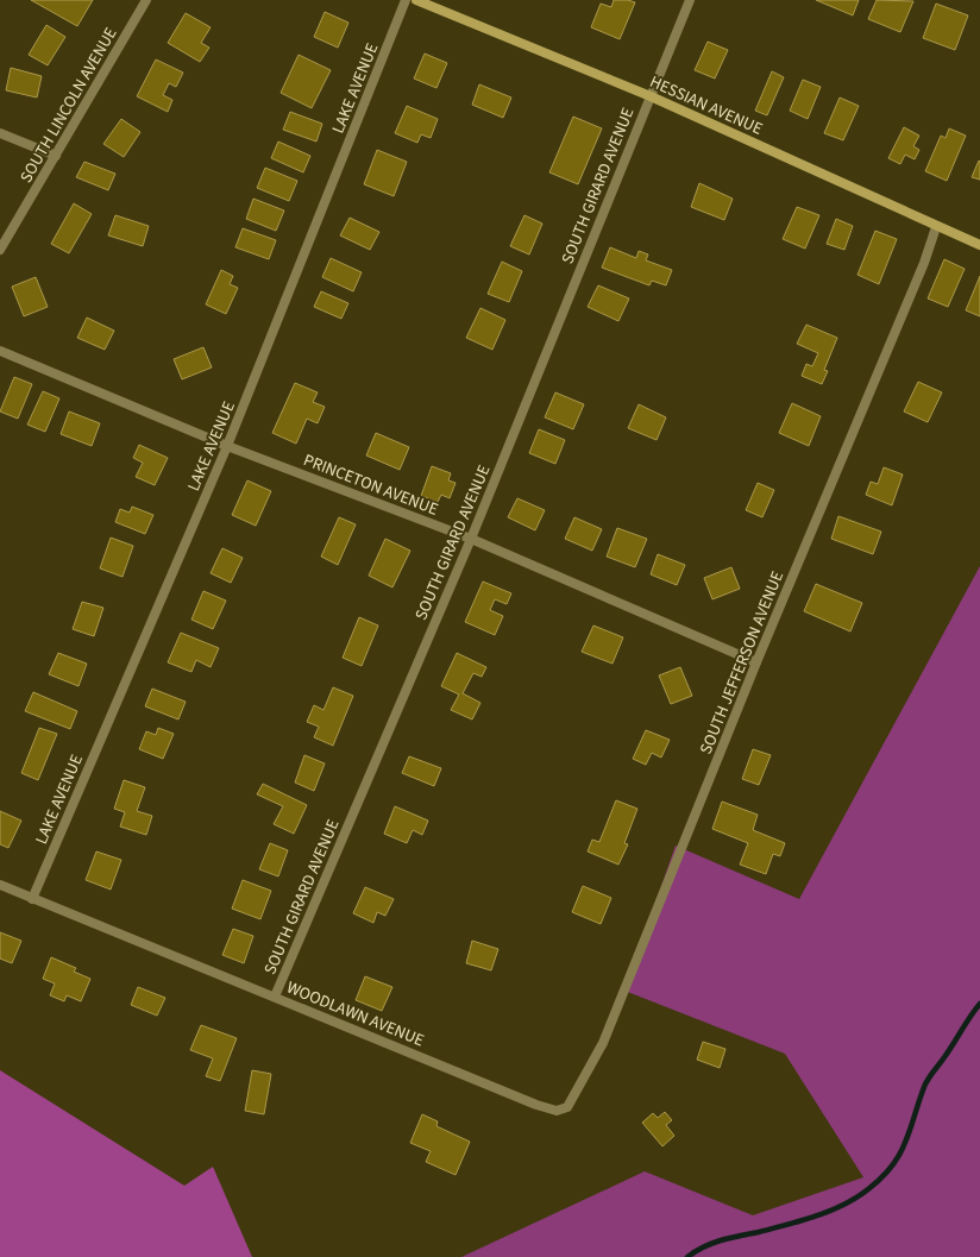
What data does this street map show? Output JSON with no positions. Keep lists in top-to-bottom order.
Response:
{
  "streets": {
    "main road": ["HESSIAN AVENUE"],
    "street": [
      "LAKE AVENUE",
      "SOUTH LINCOLN AVENUE",
      "SOUTH GIRARD AVENUE",
      "PRINCETON AVENUE",
      "SOUTH JEFFERSON AVENUE",
      "WOODLAWN AVENUE"
    ]
  },
  "crossings": [
    ["LAKE AVENUE", "PRINCETON AVENUE"],
    ["LAKE AVENUE", "WOODLAWN AVENUE"],
    ["HESSIAN AVENUE", "SOUTH GIRARD AVENUE"],
    ["HESSIAN AVENUE", "SOUTH JEFFERSON AVENUE"],
    ["SOUTH GIRARD AVENUE", "PRINCETON AVENUE"],
    ["SOUTH GIRARD AVENUE", "WOODLAWN AVENUE"],
    ["PRINCETON AVENUE", "SOUTH JEFFERSON AVENUE"],
    ["SOUTH JEFFERSON AVENUE", "WOODLAWN AVENUE"]
  ]
}
